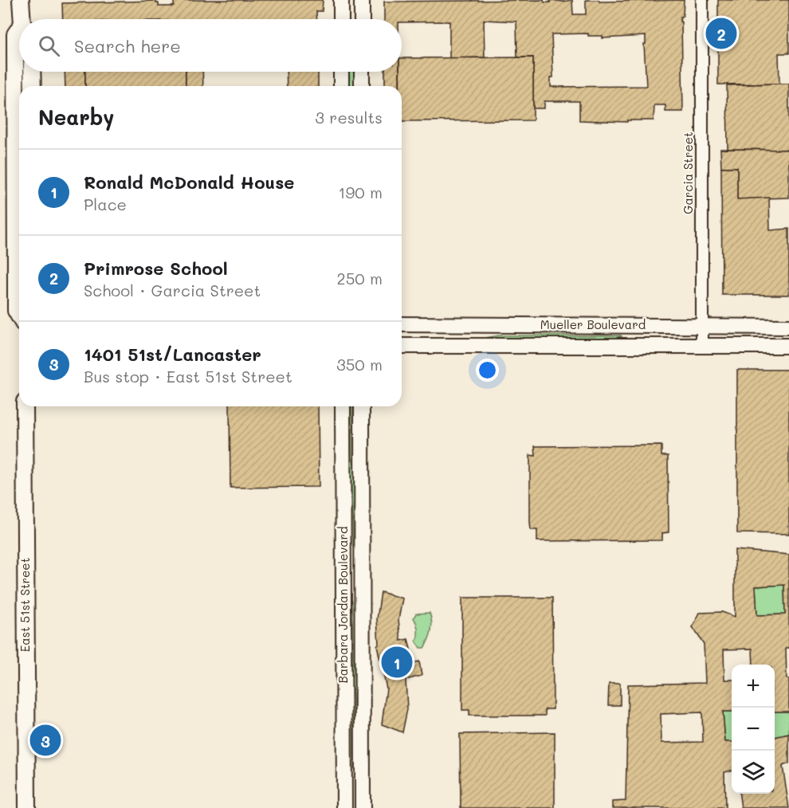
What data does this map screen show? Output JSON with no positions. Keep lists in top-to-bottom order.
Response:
{
  "streets": {
    "main road": ["East 51st Street"],
    "street": ["Garcia Street", "Mueller Boulevard", "Barbara Jordan Boulevard"]
  },
  "crossings": [
    ["Garcia Street", "Mueller Boulevard"]
  ],
  "page": {
    "pins": ["2", "1", "3"],
    "search": "Search here",
    "heading": ["Nearby", "3 results"],
    "list": [
      {
        "mark": "1",
        "name": "Ronald McDonald House",
        "note": "Place",
        "value": "190 m"
      },
      {
        "mark": "2",
        "name": "Primrose School",
        "note": "School · Garcia Street",
        "value": "250 m"
      },
      {
        "mark": "3",
        "name": "1401 51st/Lancaster",
        "note": "Bus stop · East 51st Street",
        "value": "350 m"
      }
    ],
    "map_buttons": ["+", "−"]
  }
}
